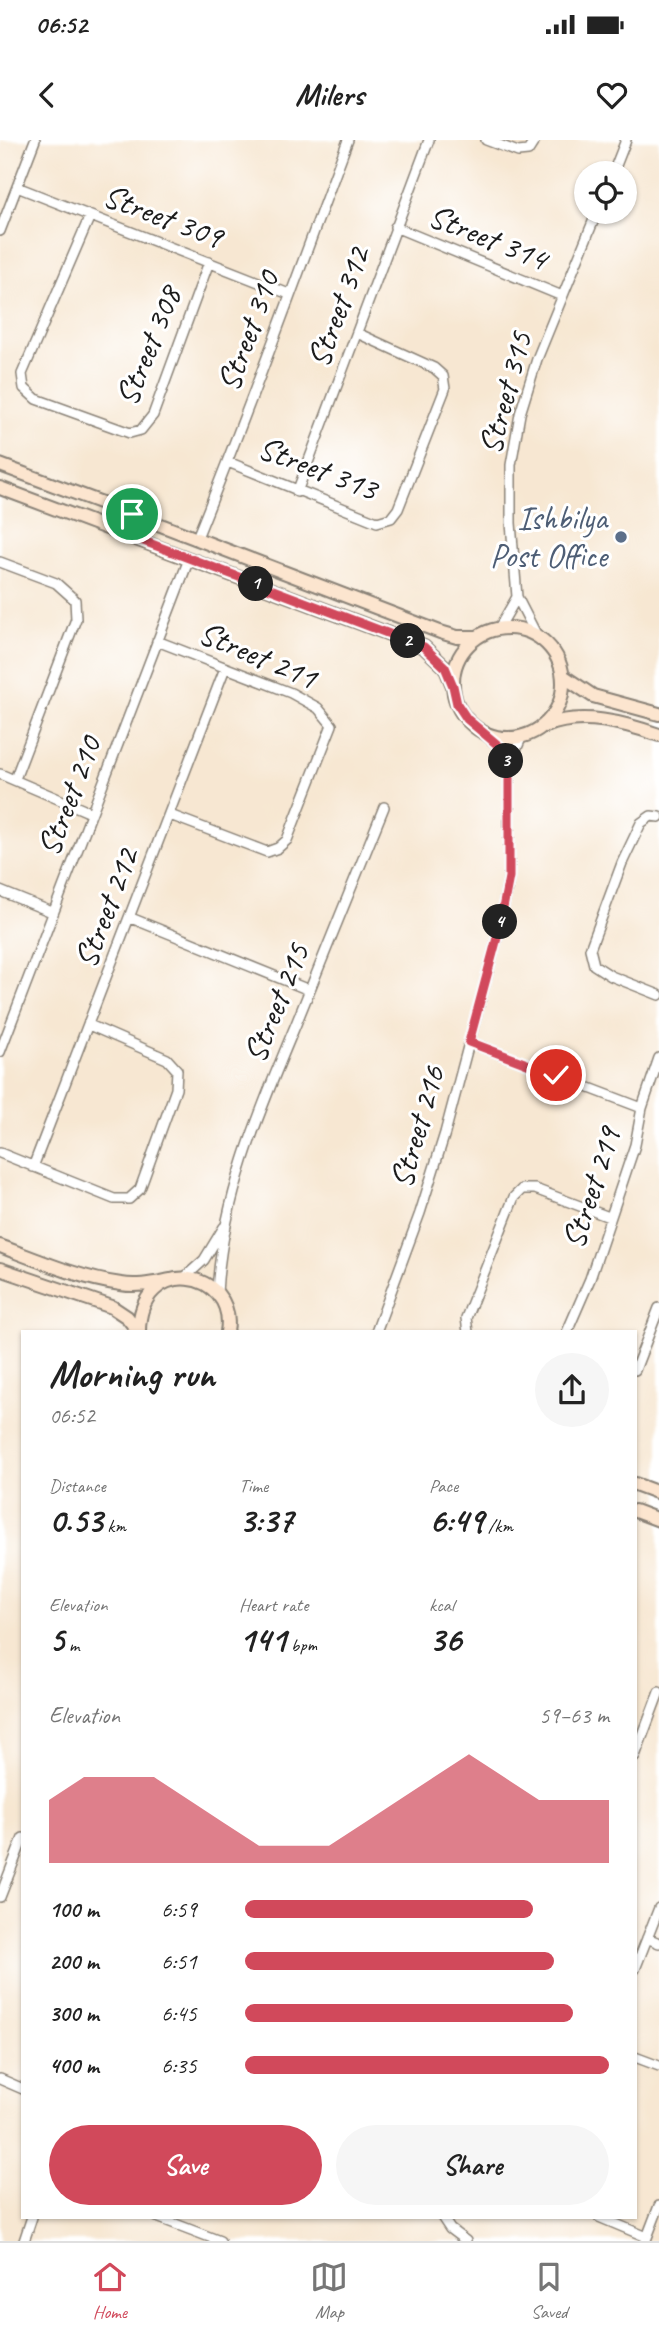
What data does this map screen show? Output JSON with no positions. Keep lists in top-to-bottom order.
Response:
{
  "streets": {
    "street": [
      "Street 309",
      "Street 314",
      "Street 312",
      "Street 310",
      "Street 308",
      "Street 315",
      "Street 313",
      "Street 211",
      "Street 210",
      "Street 212",
      "Street 215",
      "Street 216",
      "Street 219"
    ]
  },
  "crossings": [
    ["Street 309", "Street 310"],
    ["Street 309", "Street 308"],
    ["Street 314", "Street 312"],
    ["Street 314", "Street 315"],
    ["Street 312", "Street 313"],
    ["Street 310", "Street 313"],
    ["Street 315", "Street 216"],
    ["Street 211", "Street 210"],
    ["Street 211", "Street 212"]
  ],
  "places": ["Ishbilya Post Office"],
  "page": {
    "status": "06:52",
    "header": "Milers",
    "pins": [
      "1",
      "2",
      "3",
      "4"
    ],
    "heading": ["Morning run", "06:52"],
    "stats": [
      ["Distance", "0.53 km"],
      ["Time", "3:37"],
      ["Pace", "6:49 /km"],
      ["Elevation", "5 m"],
      ["Heart rate", "141 bpm"],
      ["kcal", "36"]
    ],
    "chart": ["Elevation", "59–63 m"],
    "list": [
      {
        "name": "100 m",
        "note": "6:59"
      },
      {
        "name": "200 m",
        "note": "6:51"
      },
      {
        "name": "300 m",
        "note": "6:45"
      },
      {
        "name": "400 m",
        "note": "6:35"
      }
    ],
    "buttons": ["Save", "Share"],
    "tabs": ["Home", "Map", "Saved"]
  }
}
